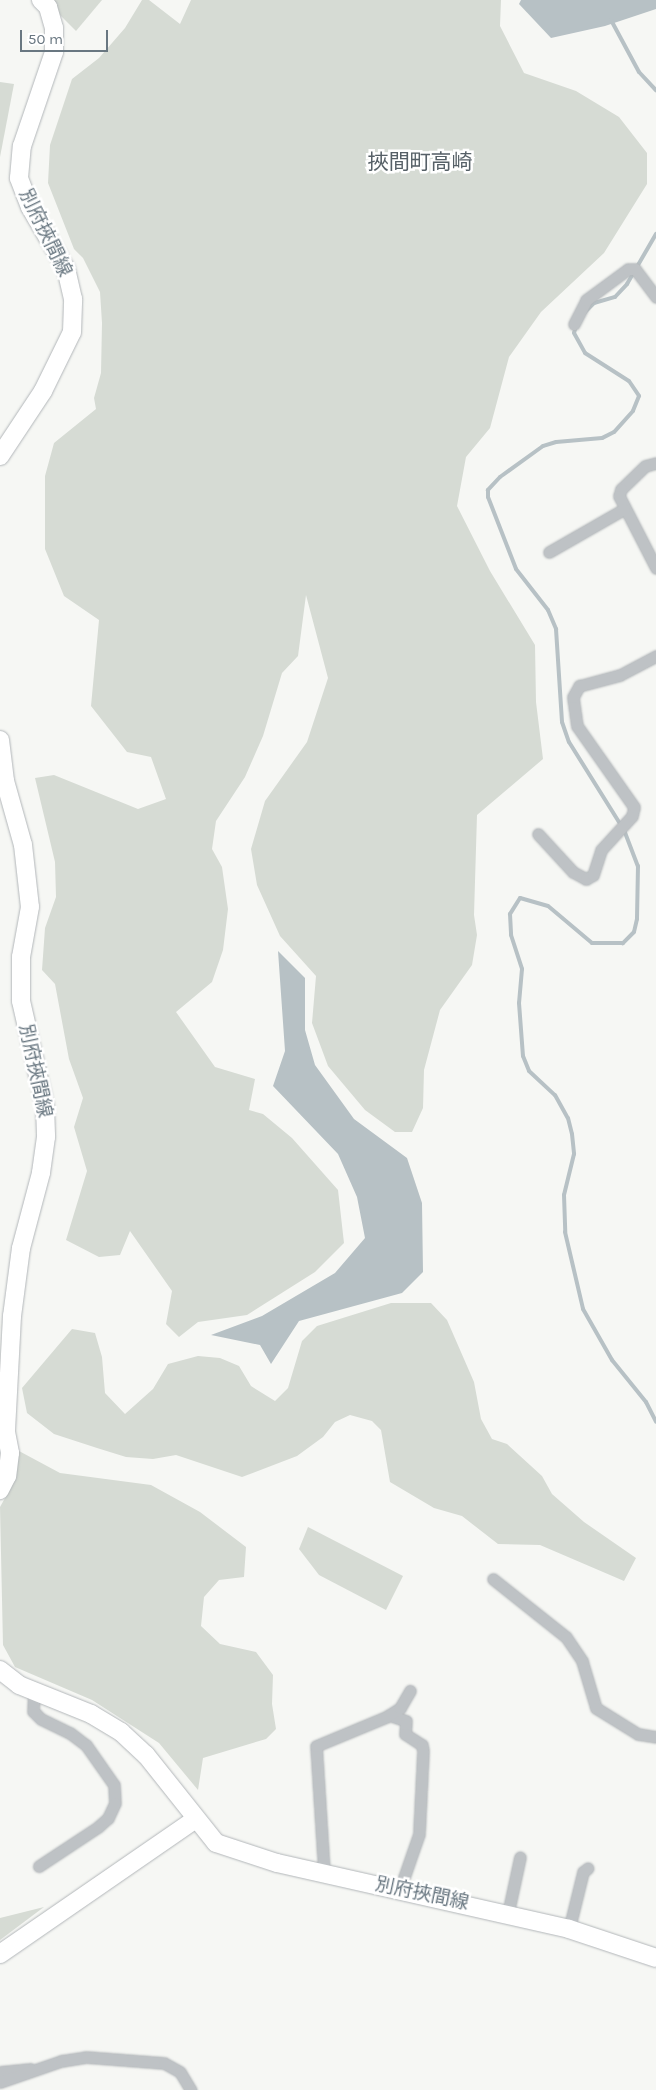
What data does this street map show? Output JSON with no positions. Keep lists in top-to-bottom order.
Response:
{
  "streets": {
    "main road": ["別府挾間線"]
  },
  "districts": ["挾間町高崎"],
  "scale_bar": "50 m"
}
